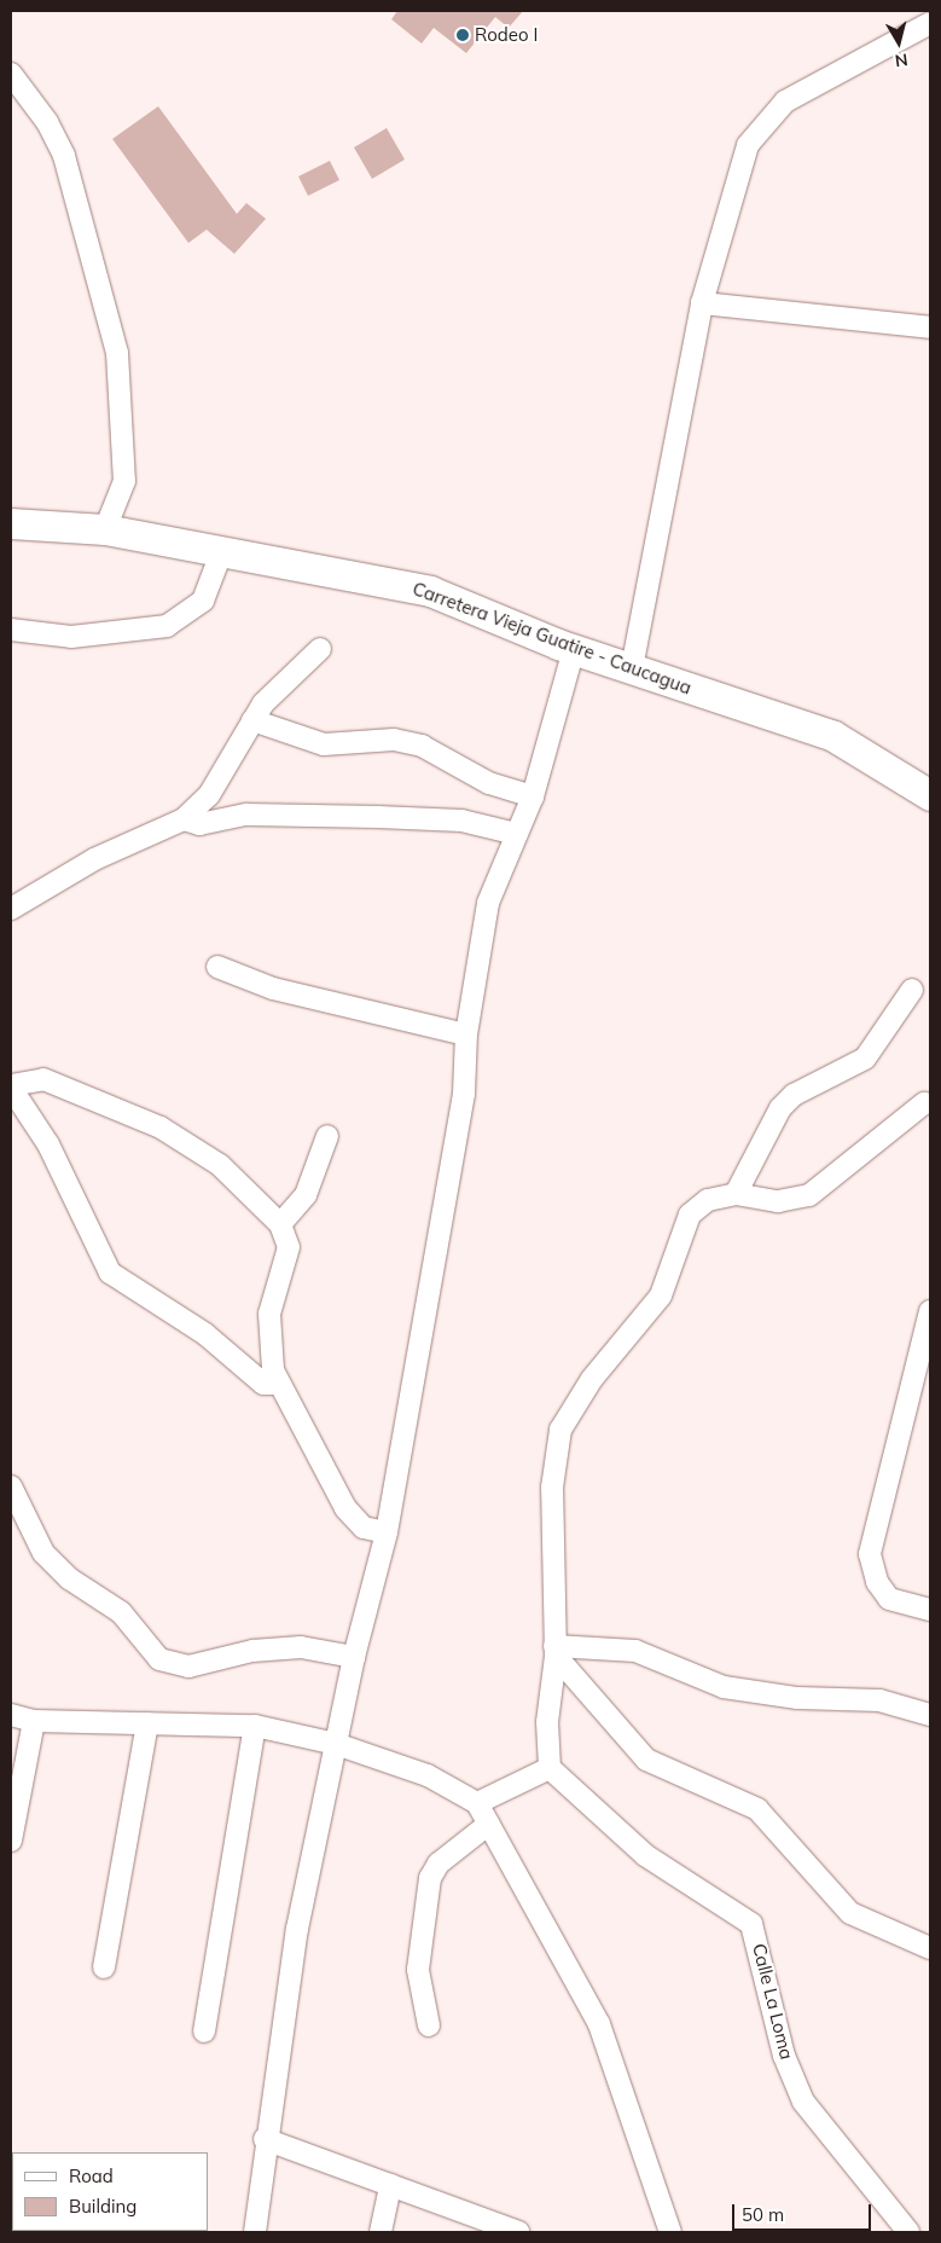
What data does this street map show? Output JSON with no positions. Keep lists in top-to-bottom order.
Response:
{
  "streets": {
    "main road": ["Carretera Vieja Guatire - Caucagua"],
    "street": ["Calle La Loma"]
  },
  "places": ["Rodeo I"],
  "legend": ["Road", "Building"],
  "scale_bar": "50 m",
  "north": "bottom"
}
